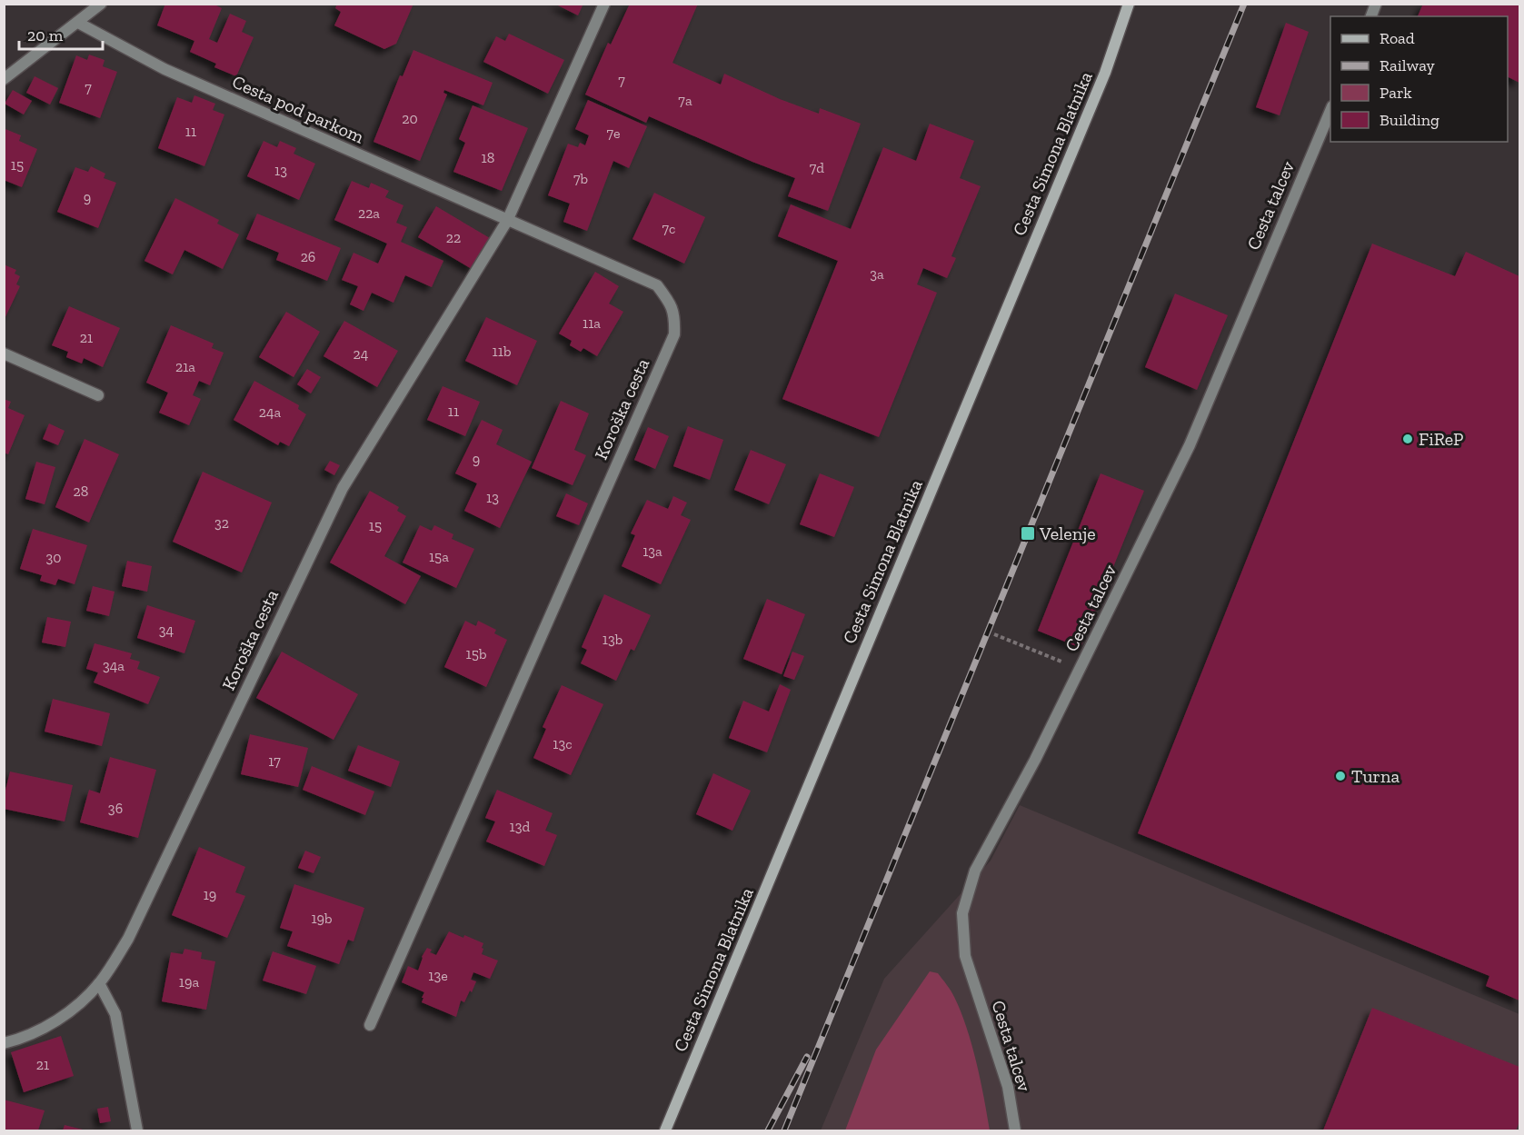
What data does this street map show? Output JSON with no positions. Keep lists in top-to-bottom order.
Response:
{
  "streets": {
    "street": [
      "Cesta pod parkom",
      "Cesta Simona Blatnika",
      "Cesta talcev",
      "Koroška cesta"
    ]
  },
  "crossings": [
    ["Cesta pod parkom", "Koroška cesta"]
  ],
  "places": {
    "other": ["FiReP", "Turna"],
    "transit": ["Velenje"]
  },
  "house_numbers": [
    "7",
    "7",
    "7a",
    "20",
    "11",
    "7e",
    "18",
    "15",
    "7d",
    "13",
    "7b",
    "9",
    "22a",
    "7c",
    "22",
    "26",
    "3a",
    "11a",
    "21",
    "11b",
    "24",
    "21a",
    "11",
    "24a",
    "9",
    "28",
    "13",
    "32",
    "15",
    "13a",
    "15a",
    "30",
    "34",
    "13b",
    "15b",
    "34a",
    "13c",
    "17",
    "36",
    "13d",
    "19",
    "19b",
    "13e",
    "19a",
    "21"
  ],
  "legend": [
    "Road",
    "Railway",
    "Park",
    "Building"
  ],
  "scale_bar": "20 m"
}
